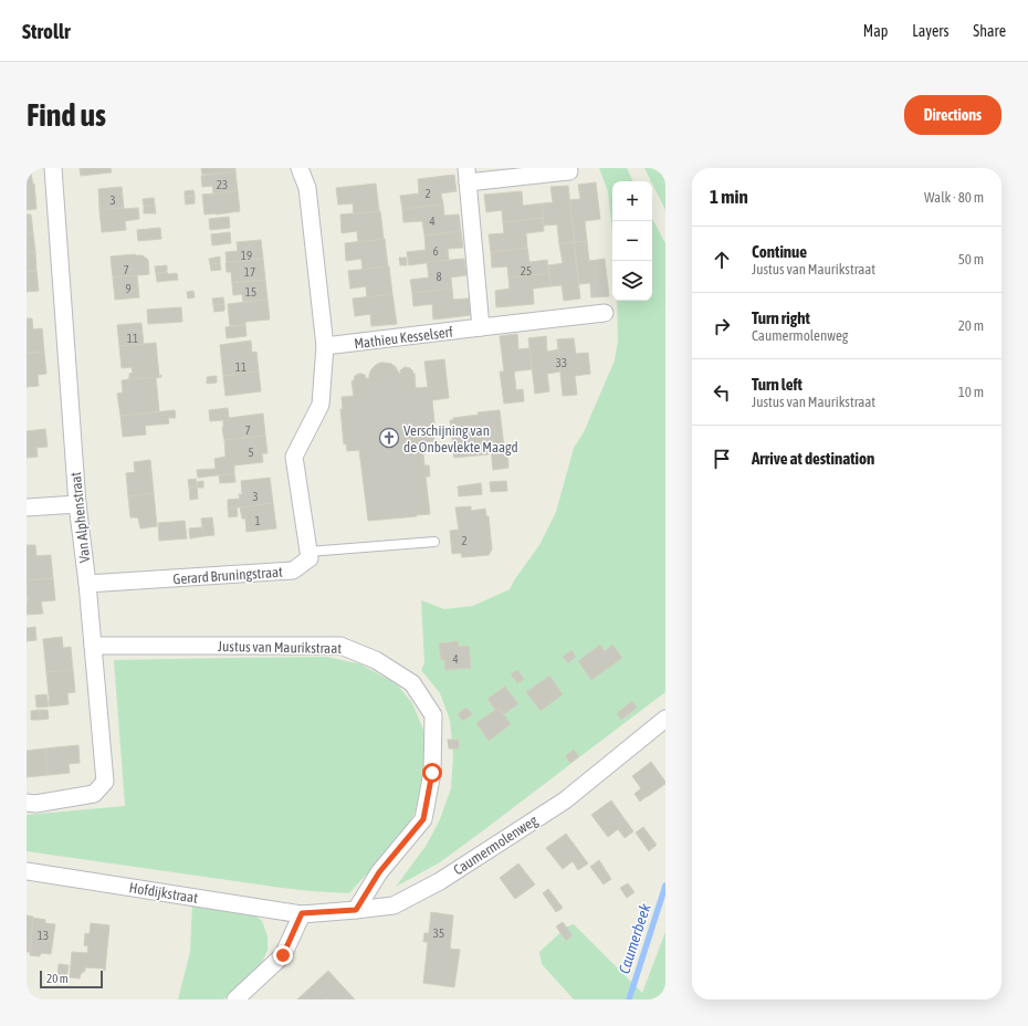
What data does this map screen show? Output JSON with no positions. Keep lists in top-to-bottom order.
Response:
{
  "streets": {
    "street": [
      "Mathieu Kesselserf",
      "Van Alphenstraat",
      "Gerard Bruningstraat",
      "Justus van Maurikstraat",
      "Caumermolenweg",
      "Hofdijkstraat"
    ]
  },
  "crossings": [
    ["Van Alphenstraat", "Gerard Bruningstraat"],
    ["Van Alphenstraat", "Justus van Maurikstraat"],
    ["Justus van Maurikstraat", "Caumermolenweg"],
    ["Caumermolenweg", "Hofdijkstraat"]
  ],
  "water": ["Caumerbeek"],
  "places": {
    "church": ["Verschijning van de Onbevlekte Maagd"]
  },
  "house_numbers": [
    "23",
    "2",
    "3",
    "4",
    "6",
    "19",
    "7",
    "25",
    "17",
    "8",
    "9",
    "15",
    "11",
    "33",
    "11",
    "7",
    "5",
    "3",
    "1",
    "2",
    "4",
    "35",
    "13"
  ],
  "scale_bar": "20 m",
  "page": {
    "header": "Strollr",
    "nav": ["Map", "Layers", "Share"],
    "buttons": "Directions",
    "title": "Find us",
    "heading": ["1 min", "Walk · 80 m"],
    "map_buttons": ["+", "−"],
    "list": [
      ["Continue", "Justus van Maurikstraat", "50 m"],
      ["Turn right", "Caumermolenweg", "20 m"],
      ["Turn left", "Justus van Maurikstraat", "10 m"],
      "Arrive at destination"
    ],
    "scale": "20 m"
  }
}
